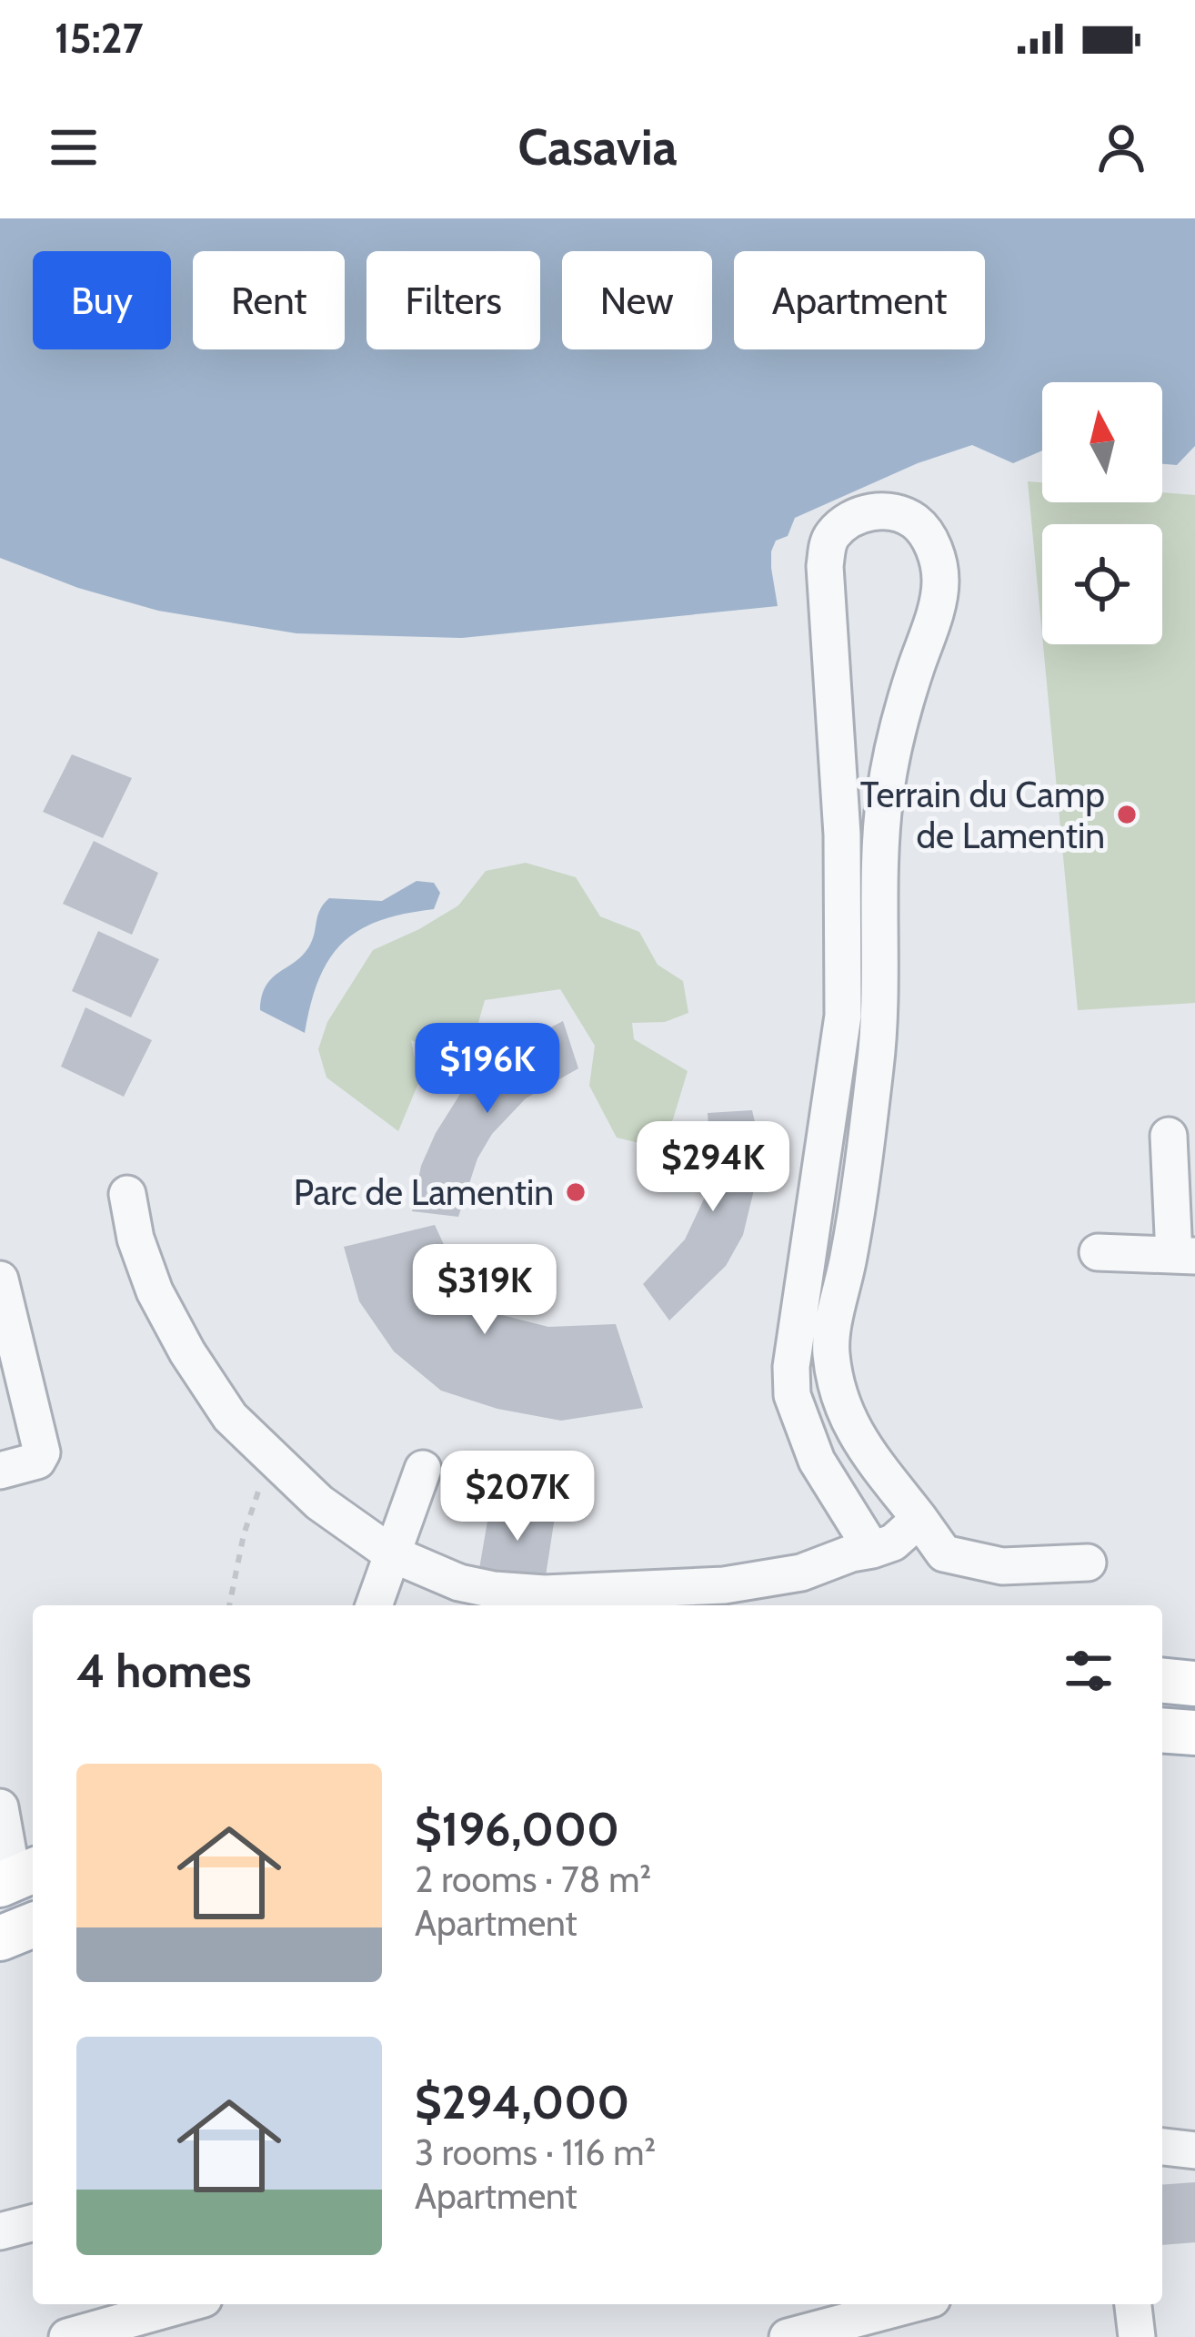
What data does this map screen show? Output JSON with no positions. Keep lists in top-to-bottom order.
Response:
{
  "places": ["Terrain du Camp de Lamentin", "Parc de Lamentin"],
  "north": "top",
  "page": {
    "status": "15:27",
    "header": "Casavia",
    "chip": [
      "Buy",
      "Rent",
      "Filters",
      "New",
      "Apartment"
    ],
    "price": [
      "$196K",
      "$294K",
      "$319K",
      "$207K"
    ],
    "heading": "4 homes",
    "list": [
      {
        "name": "$196,000",
        "note": "2 rooms · 78 m² · Apartment"
      },
      {
        "name": "$294,000",
        "note": "3 rooms · 116 m² · Apartment"
      }
    ]
  }
}
